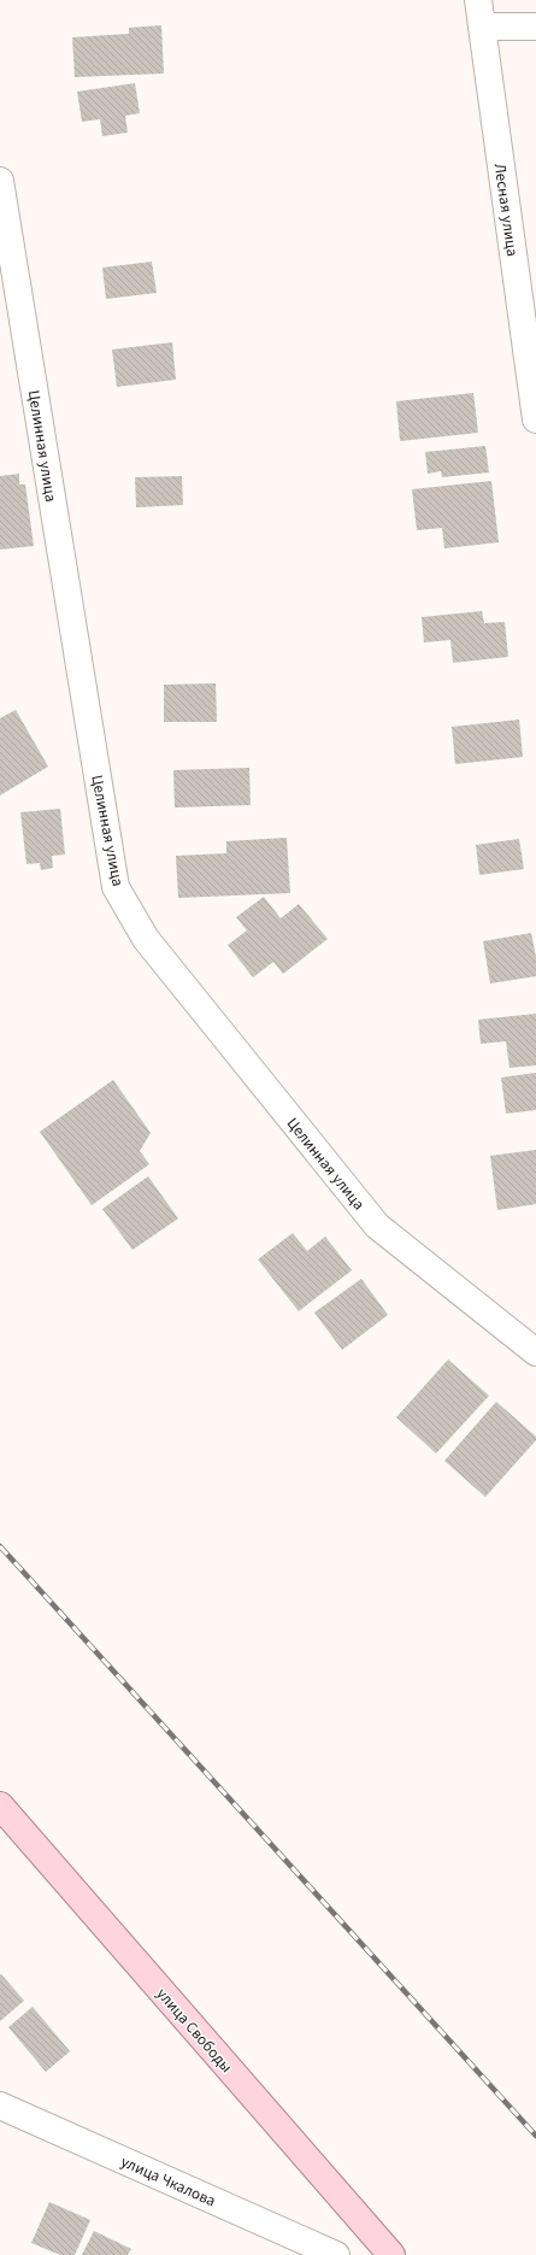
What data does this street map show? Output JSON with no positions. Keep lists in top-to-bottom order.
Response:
{
  "streets": {
    "main road": ["улица Свободы"],
    "street": ["Лесная улица", "Целинная улица", "улица Чкалова"]
  }
}
